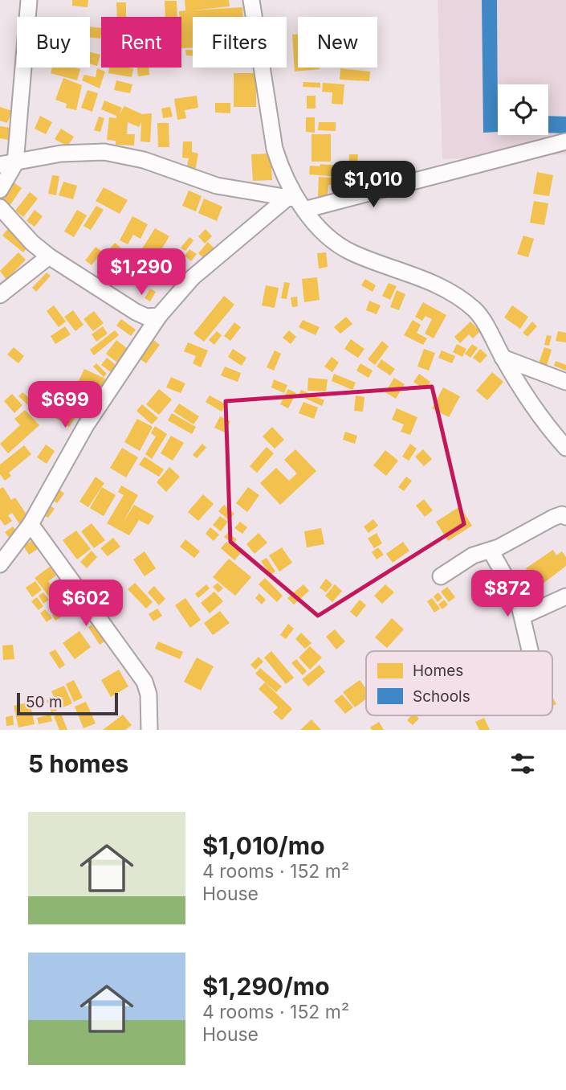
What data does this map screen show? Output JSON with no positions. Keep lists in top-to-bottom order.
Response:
{
  "legend": ["Homes", "Schools"],
  "scale_bar": "50 m",
  "page": {
    "chip": [
      "Buy",
      "Rent",
      "Filters",
      "New"
    ],
    "price": [
      "$1,010",
      "$1,290",
      "$699",
      "$872",
      "$602"
    ],
    "scale": "50 m",
    "heading": "5 homes",
    "list": [
      {
        "name": "$1,010/mo",
        "note": "4 rooms · 152 m² · House"
      },
      {
        "name": "$1,290/mo",
        "note": "4 rooms · 152 m² · House"
      }
    ]
  }
}
